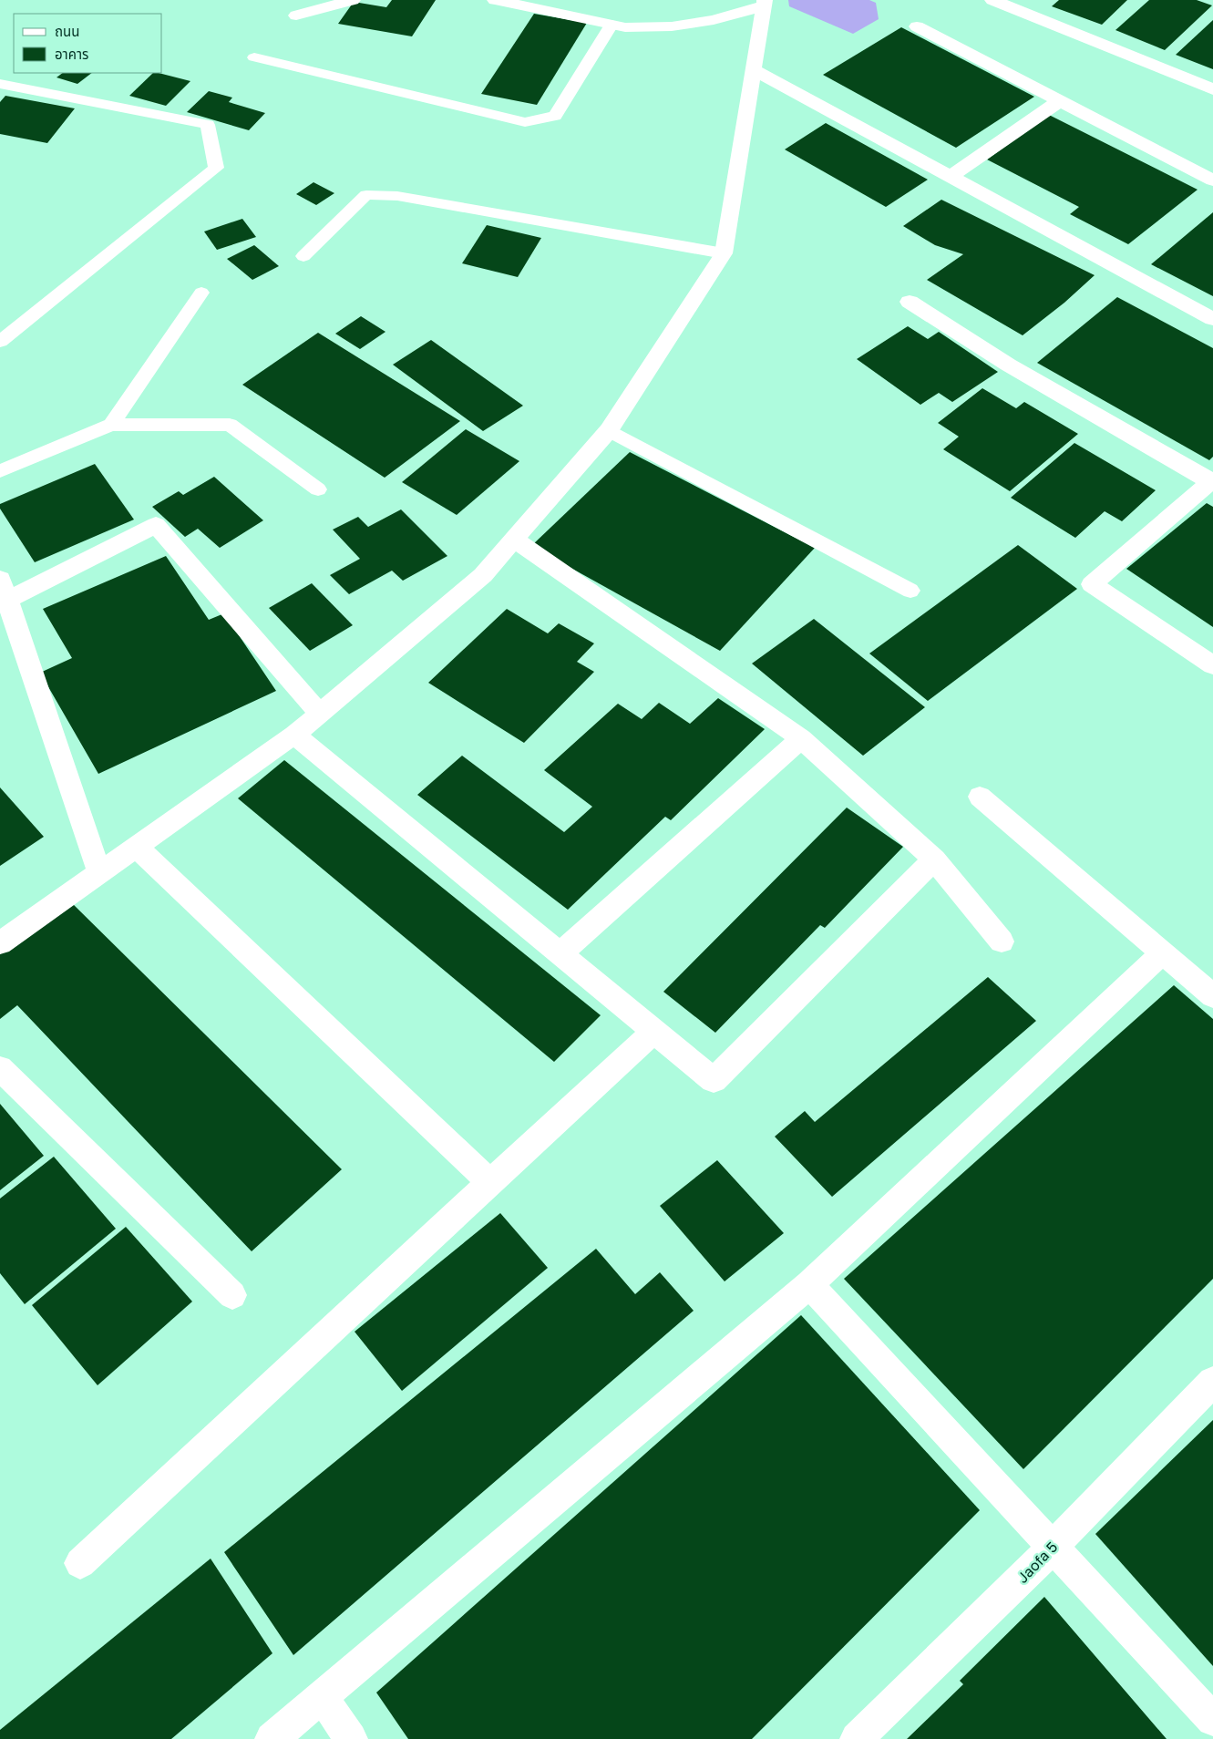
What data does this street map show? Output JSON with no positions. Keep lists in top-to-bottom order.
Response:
{
  "streets": {
    "street": ["Jaofa 5"]
  },
  "legend": ["ถนน", "อาคาร"]
}
